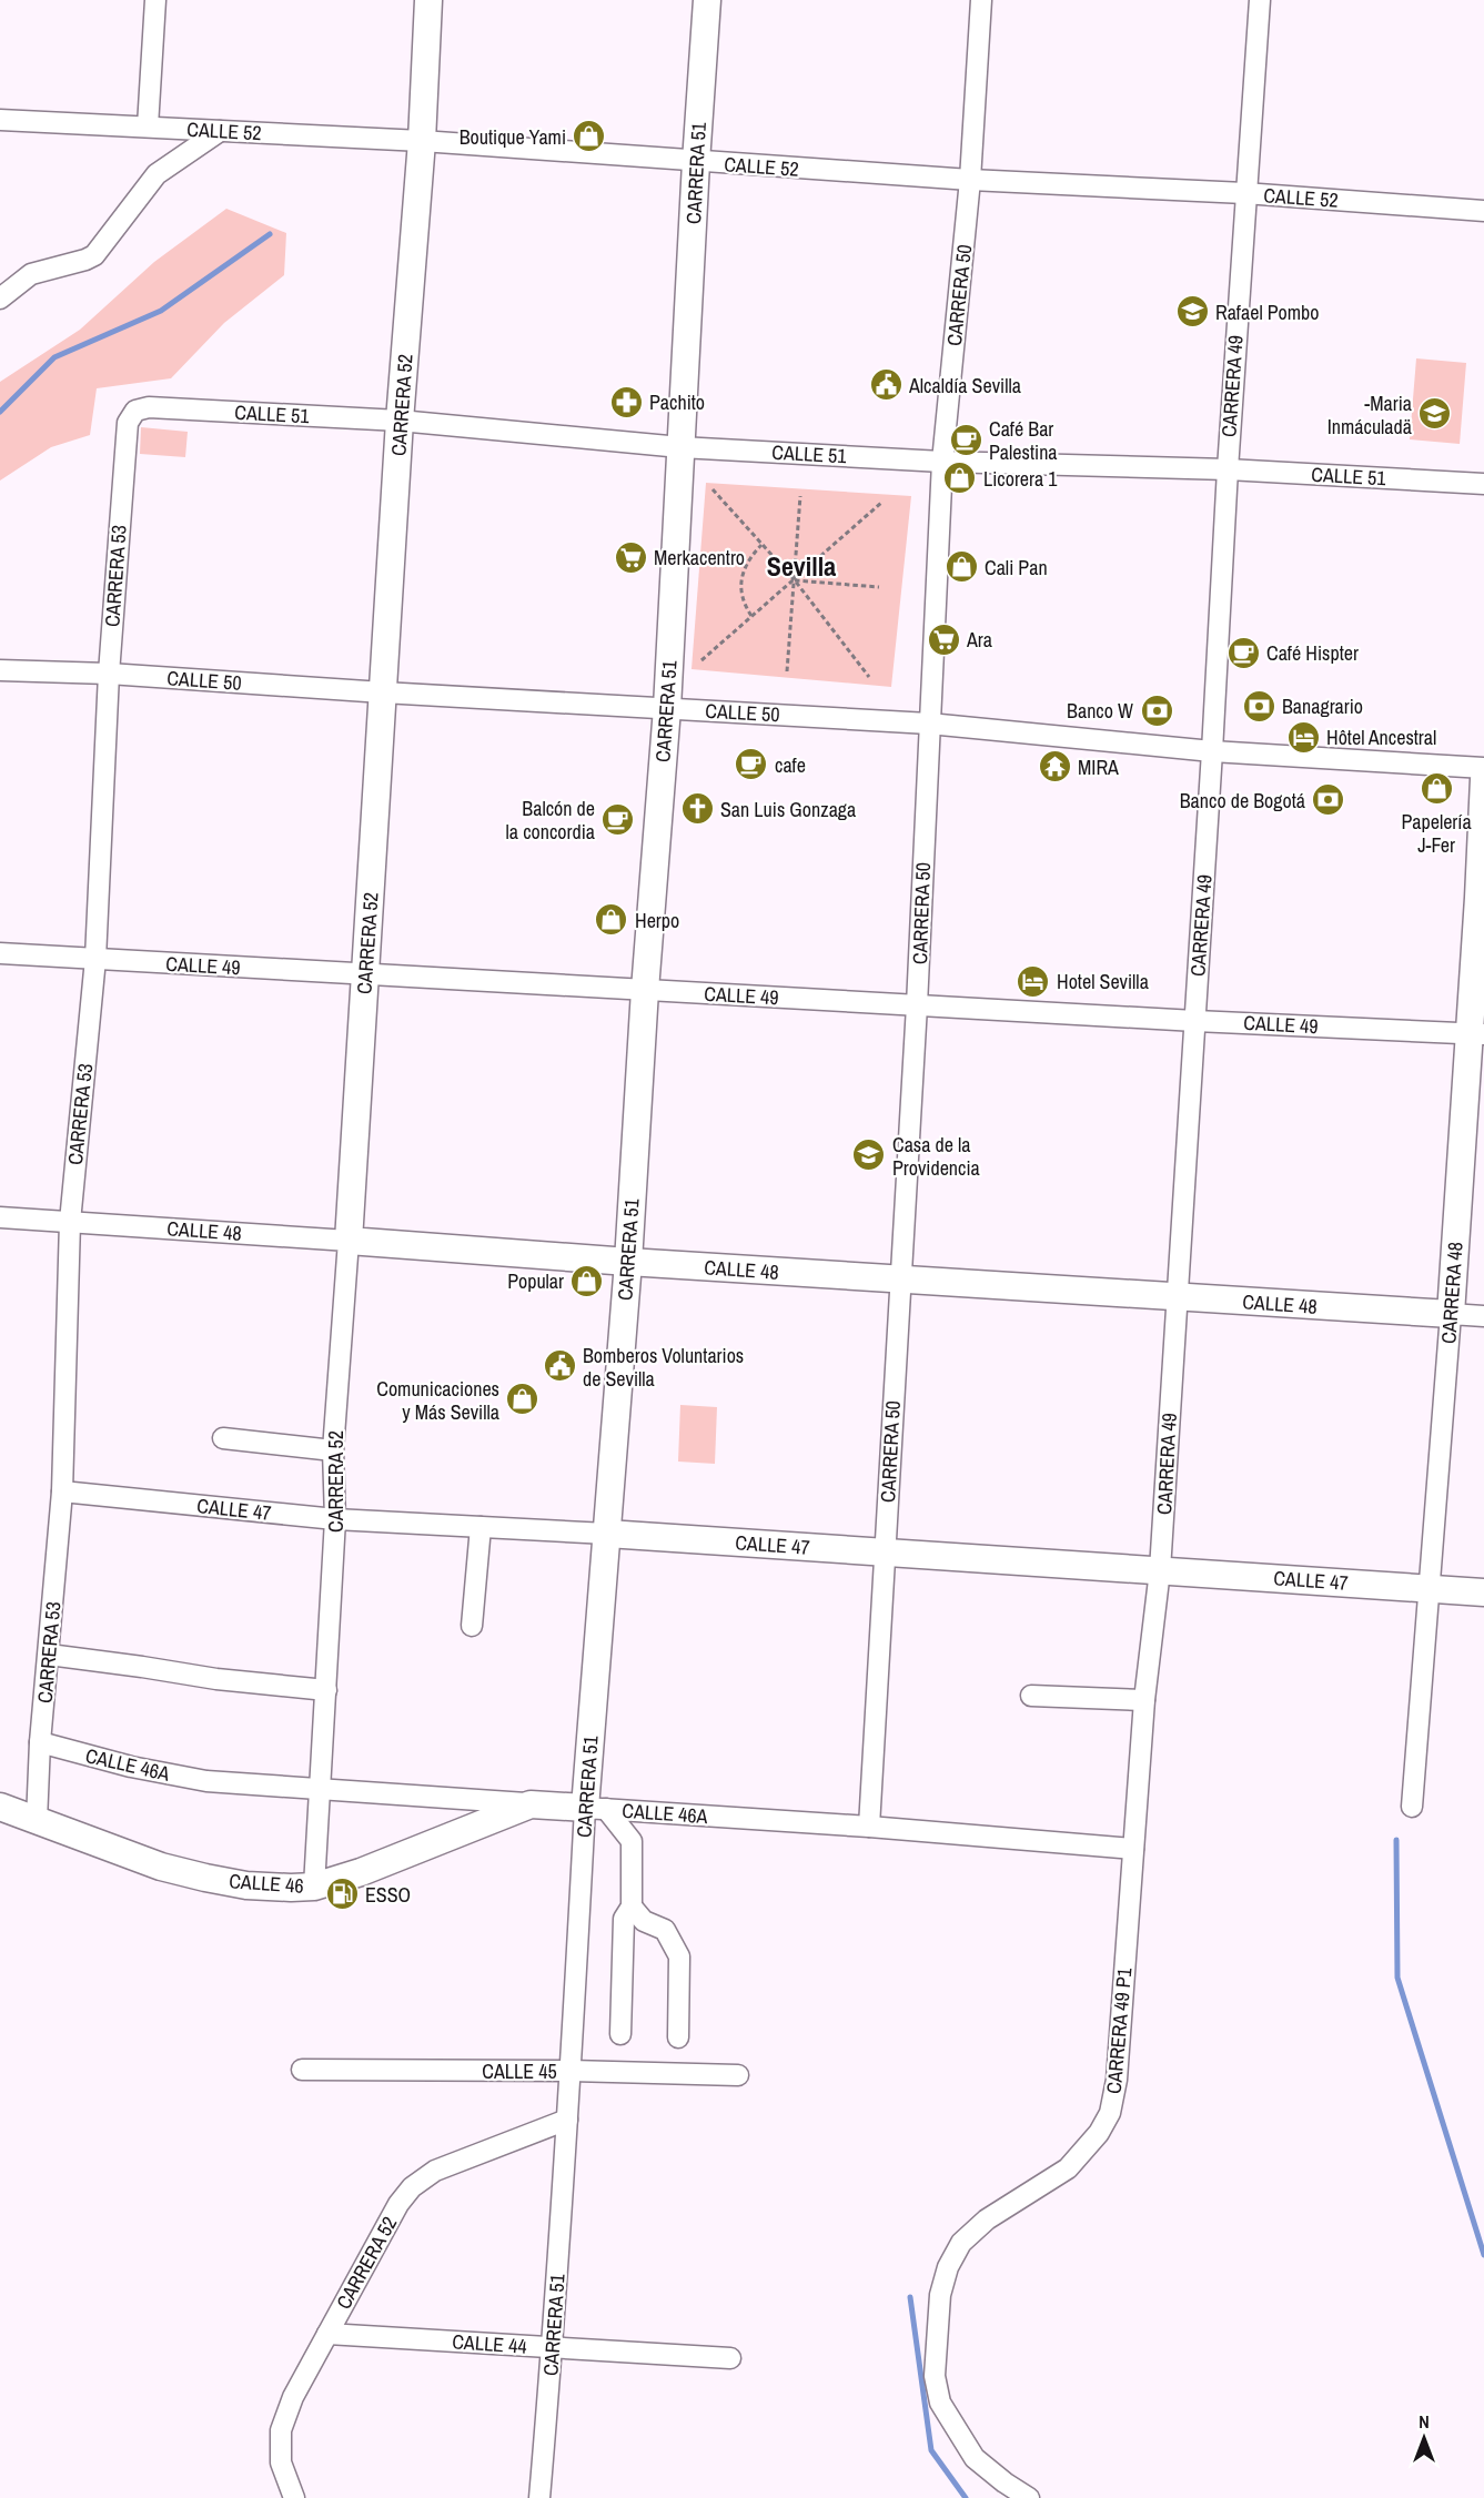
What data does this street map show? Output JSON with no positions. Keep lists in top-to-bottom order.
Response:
{
  "streets": {
    "main road": [
      "CARRERA 51",
      "CARRERA 52",
      "CALLE 48",
      "CARRERA 48",
      "CALLE 47",
      "CALLE 46A",
      "CALLE 46"
    ],
    "street": [
      "CALLE 52",
      "CARRERA 50",
      "CARRERA 49",
      "CALLE 51",
      "CARRERA 53",
      "CALLE 50",
      "CALLE 49",
      "CARRERA 49 P1",
      "CALLE 45",
      "CALLE 44"
    ]
  },
  "crossings": [
    ["CALLE 52", "CARRERA 51"],
    ["CALLE 52", "CARRERA 50"],
    ["CALLE 52", "CARRERA 49"],
    ["CALLE 52", "CARRERA 52"],
    ["CARRERA 51", "CARRERA 52"],
    ["CARRERA 51", "CALLE 51"],
    ["CARRERA 51", "CALLE 50"],
    ["CARRERA 51", "CALLE 49"],
    ["CARRERA 51", "CALLE 48"],
    ["CARRERA 51", "CALLE 47"],
    ["CARRERA 51", "CALLE 46A"],
    ["CARRERA 51", "CALLE 45"],
    ["CARRERA 51", "CALLE 44"],
    ["CARRERA 50", "CALLE 51"],
    ["CARRERA 50", "CALLE 50"],
    ["CARRERA 50", "CALLE 49"],
    ["CARRERA 50", "CALLE 48"],
    ["CARRERA 50", "CALLE 47"],
    ["CARRERA 50", "CALLE 46A"],
    ["CARRERA 49", "CALLE 51"],
    ["CARRERA 49", "CALLE 50"],
    ["CARRERA 49", "CALLE 49"],
    ["CARRERA 49", "CALLE 48"],
    ["CARRERA 49", "CALLE 47"],
    ["CARRERA 49", "CALLE 46A"],
    ["CARRERA 49", "CARRERA 49 P1"],
    ["CARRERA 52", "CALLE 51"],
    ["CARRERA 52", "CALLE 50"],
    ["CARRERA 52", "CALLE 49"],
    ["CARRERA 52", "CALLE 48"],
    ["CARRERA 52", "CALLE 47"],
    ["CARRERA 52", "CALLE 46A"],
    ["CARRERA 52", "CALLE 46"],
    ["CARRERA 52", "CALLE 44"],
    ["CALLE 51", "CARRERA 53"],
    ["CARRERA 53", "CALLE 50"],
    ["CARRERA 53", "CALLE 49"],
    ["CARRERA 53", "CALLE 48"],
    ["CARRERA 53", "CALLE 47"],
    ["CARRERA 53", "CALLE 46A"],
    ["CARRERA 53", "CALLE 46"],
    ["CALLE 49", "CARRERA 48"],
    ["CALLE 48", "CARRERA 48"],
    ["CARRERA 48", "CALLE 47"],
    ["CALLE 46A", "CALLE 46"],
    ["CALLE 46A", "CARRERA 49 P1"]
  ],
  "districts": ["Sevilla"],
  "places": {
    "shop": [
      "Boutique Yami",
      "Licorera 1",
      "Cali Pan",
      "Papelería J-Fer",
      "Herpo",
      "Popular",
      "Comunicaciones y Más Sevilla"
    ],
    "school or university": ["Rafael Pombo", "-Maria Inmáculadä", "Casa de la Providencia"],
    "public building": ["Alcaldía Sevilla", "Bomberos Voluntarios de Sevilla"],
    "pharmacy": ["Pachito"],
    "cafe": [
      "Café Bar Palestina",
      "Café Hispter",
      "cafe",
      "Balcón de la concordia"
    ],
    "supermarket": ["Merkacentro", "Ara"],
    "bank": ["Banagrario", "Banco W", "Banco de Bogotá"],
    "hotel": ["Hôtel Ancestral", "Hotel Sevilla"],
    "temple": ["MIRA"],
    "church": ["San Luis Gonzaga"],
    "fuel station": ["ESSO"]
  },
  "north": "top"
}
